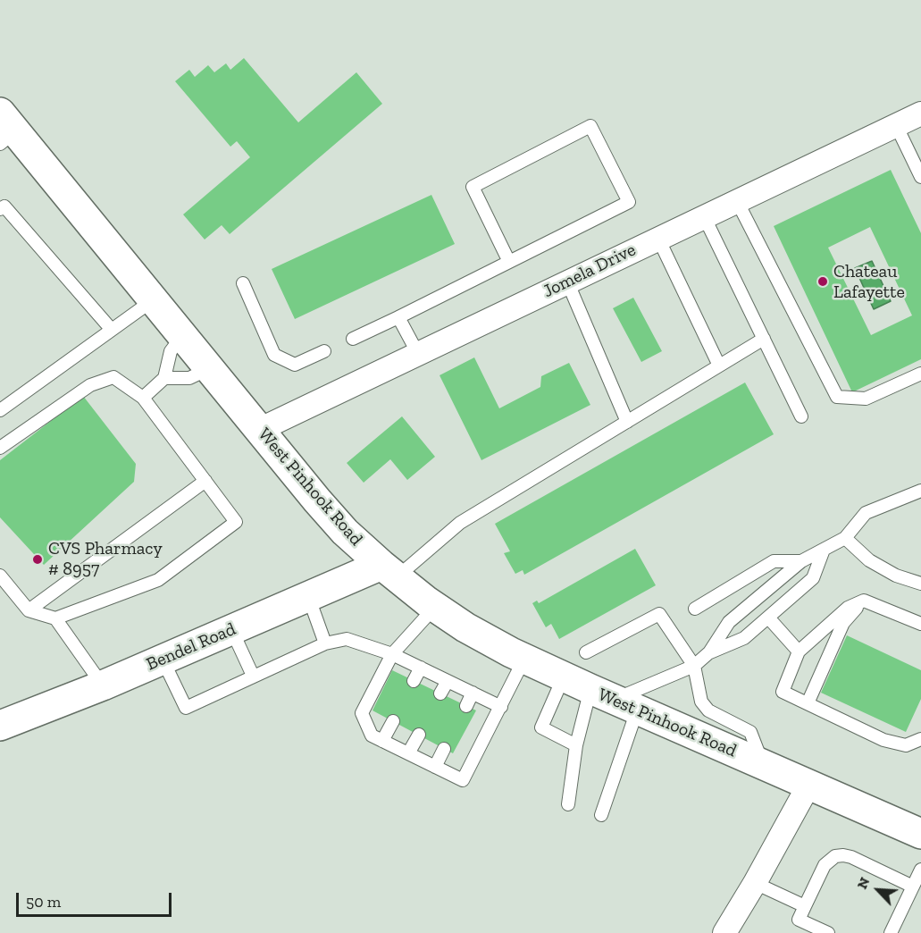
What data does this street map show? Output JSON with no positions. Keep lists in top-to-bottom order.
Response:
{
  "streets": {
    "main road": ["West Pinhook Road", "Bendel Road"],
    "street": ["Jomela Drive"]
  },
  "crossings": [
    ["Jomela Drive", "West Pinhook Road"],
    ["West Pinhook Road", "Bendel Road"]
  ],
  "places": ["Chateau Lafayette", "CVS Pharmacy # 8957"],
  "scale_bar": "50 m",
  "north": "top left"
}
